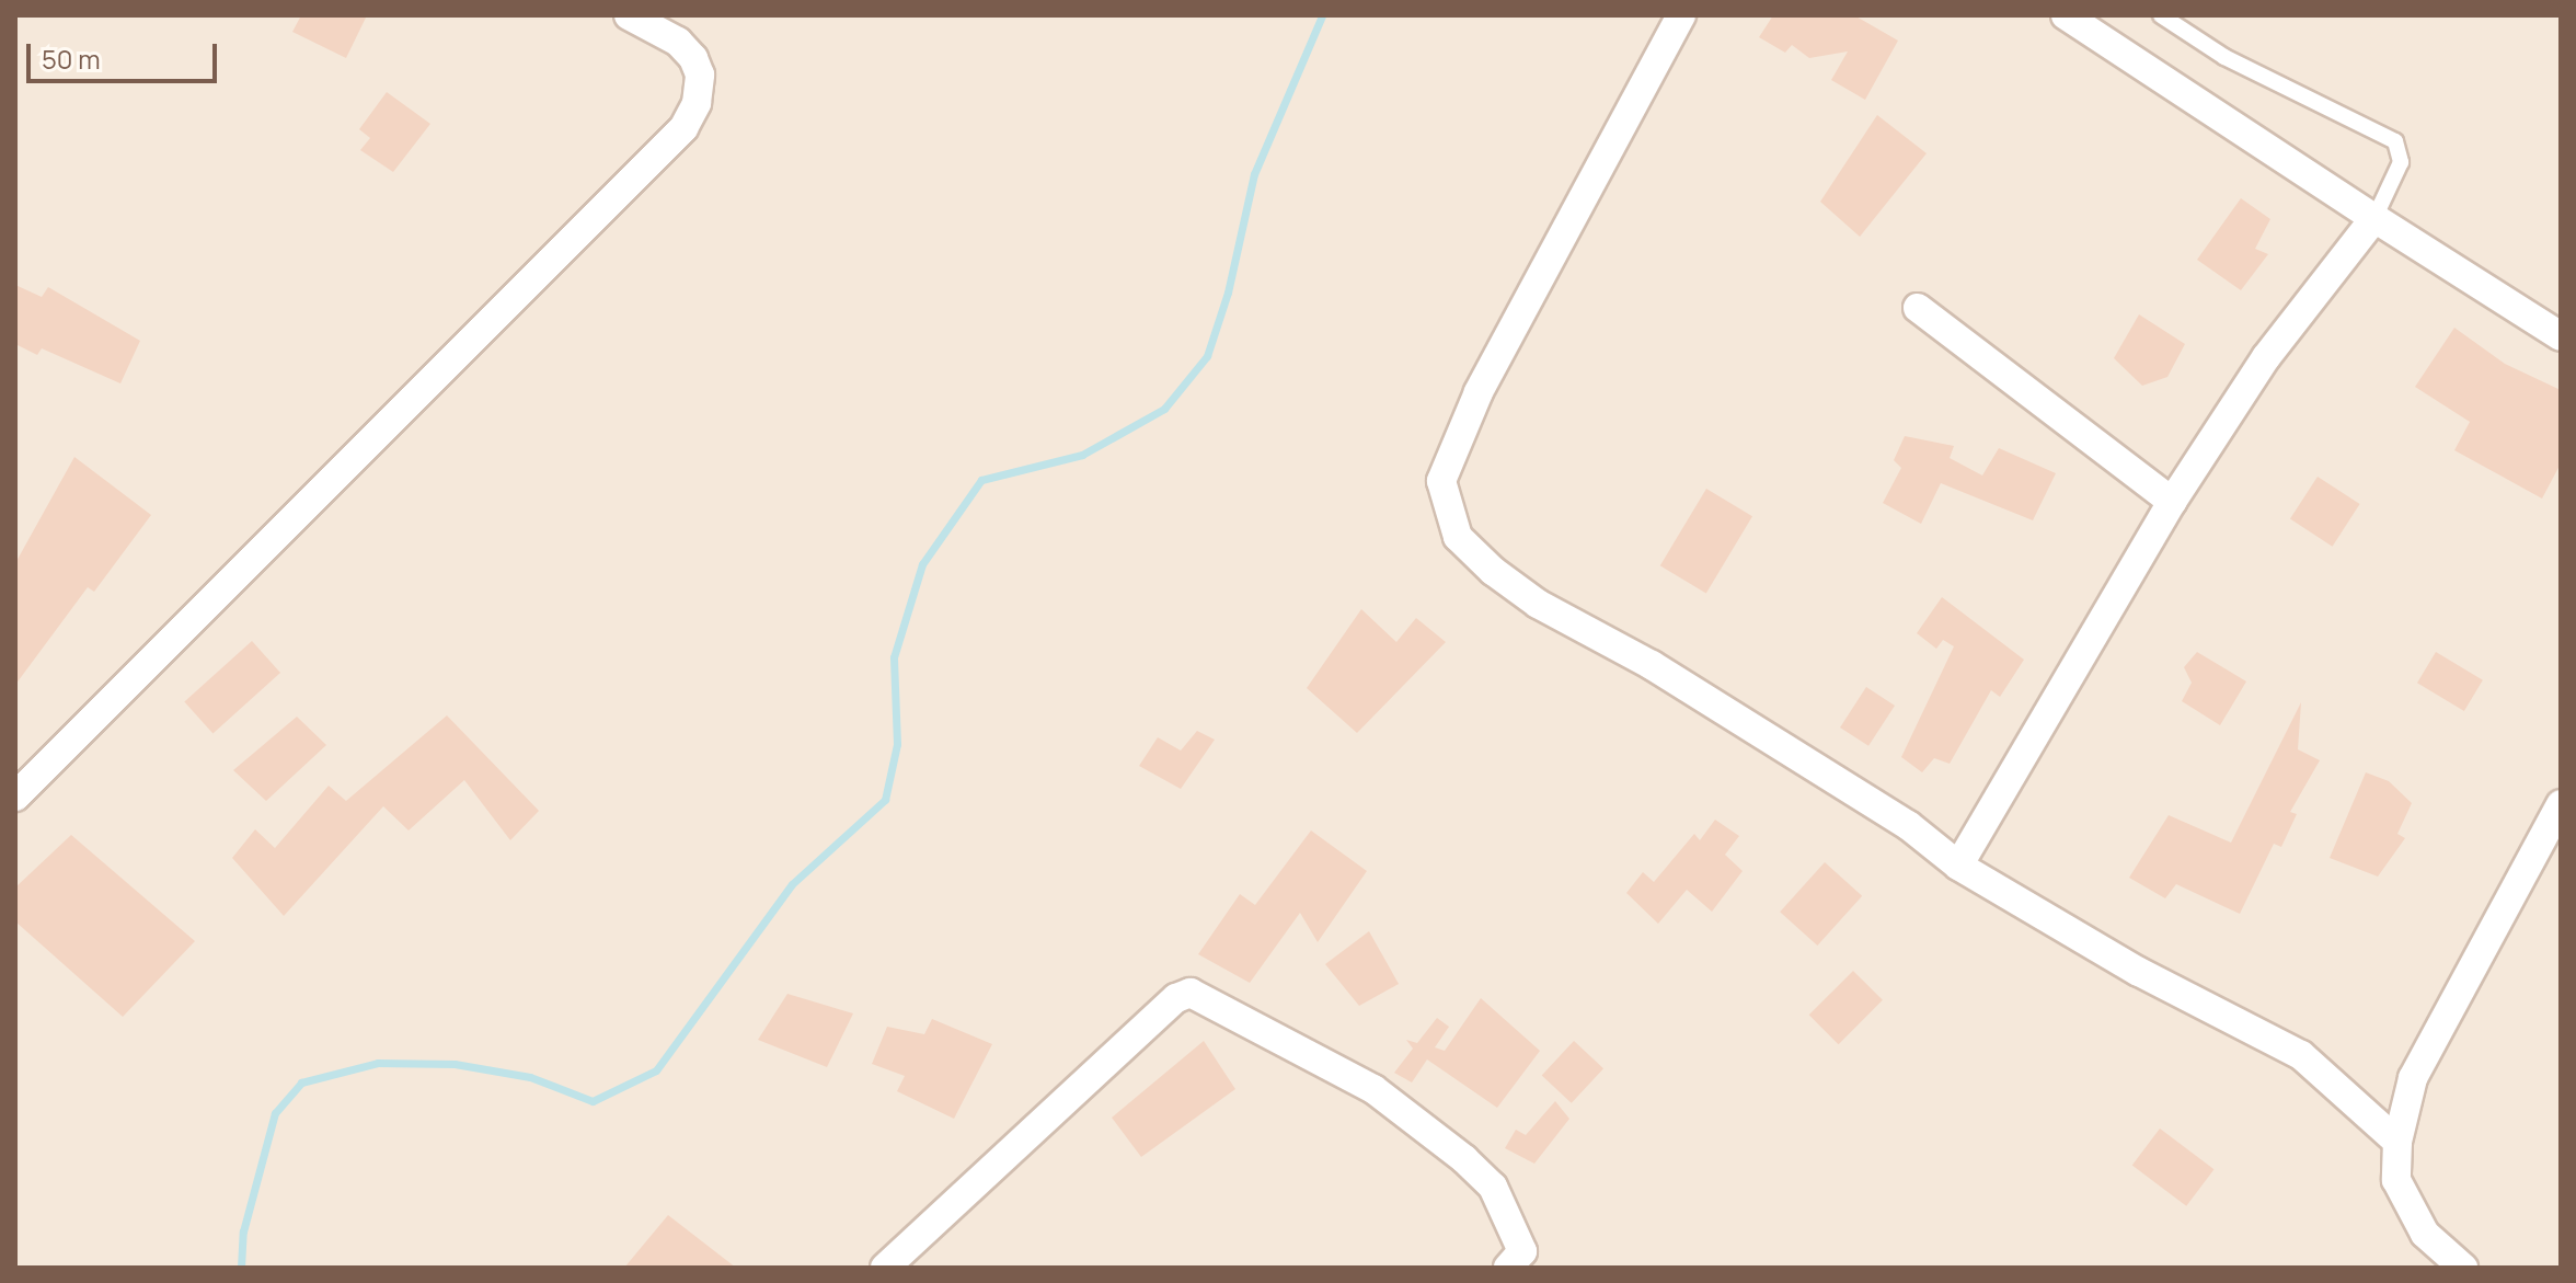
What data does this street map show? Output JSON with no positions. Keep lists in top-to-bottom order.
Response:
{
  "scale_bar": "50 m"
}
